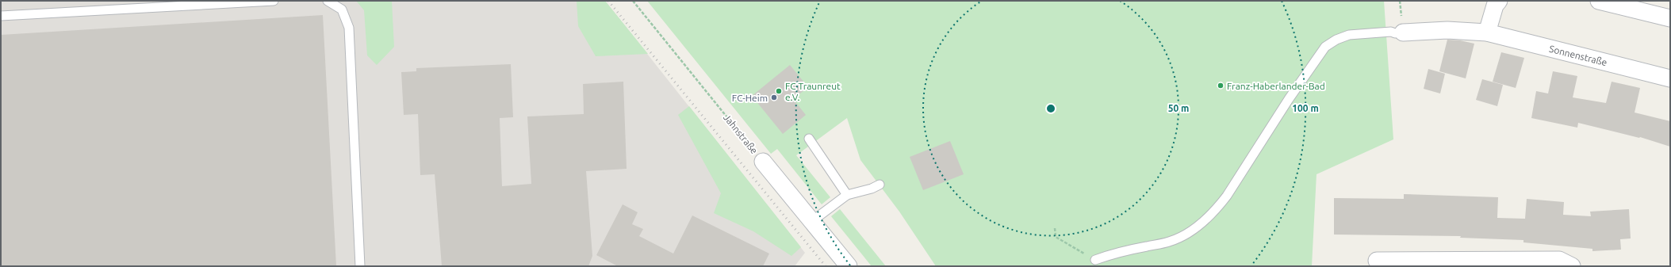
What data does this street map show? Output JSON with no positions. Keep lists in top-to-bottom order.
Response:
{
  "streets": {
    "street": ["Sonnenstraße", "Jahnstraße"]
  },
  "places": ["Franz-Haberlander-Bad", "FC Traunreut e.V.", "FC-Heim"],
  "rings": ["50 m", "100 m"]
}
